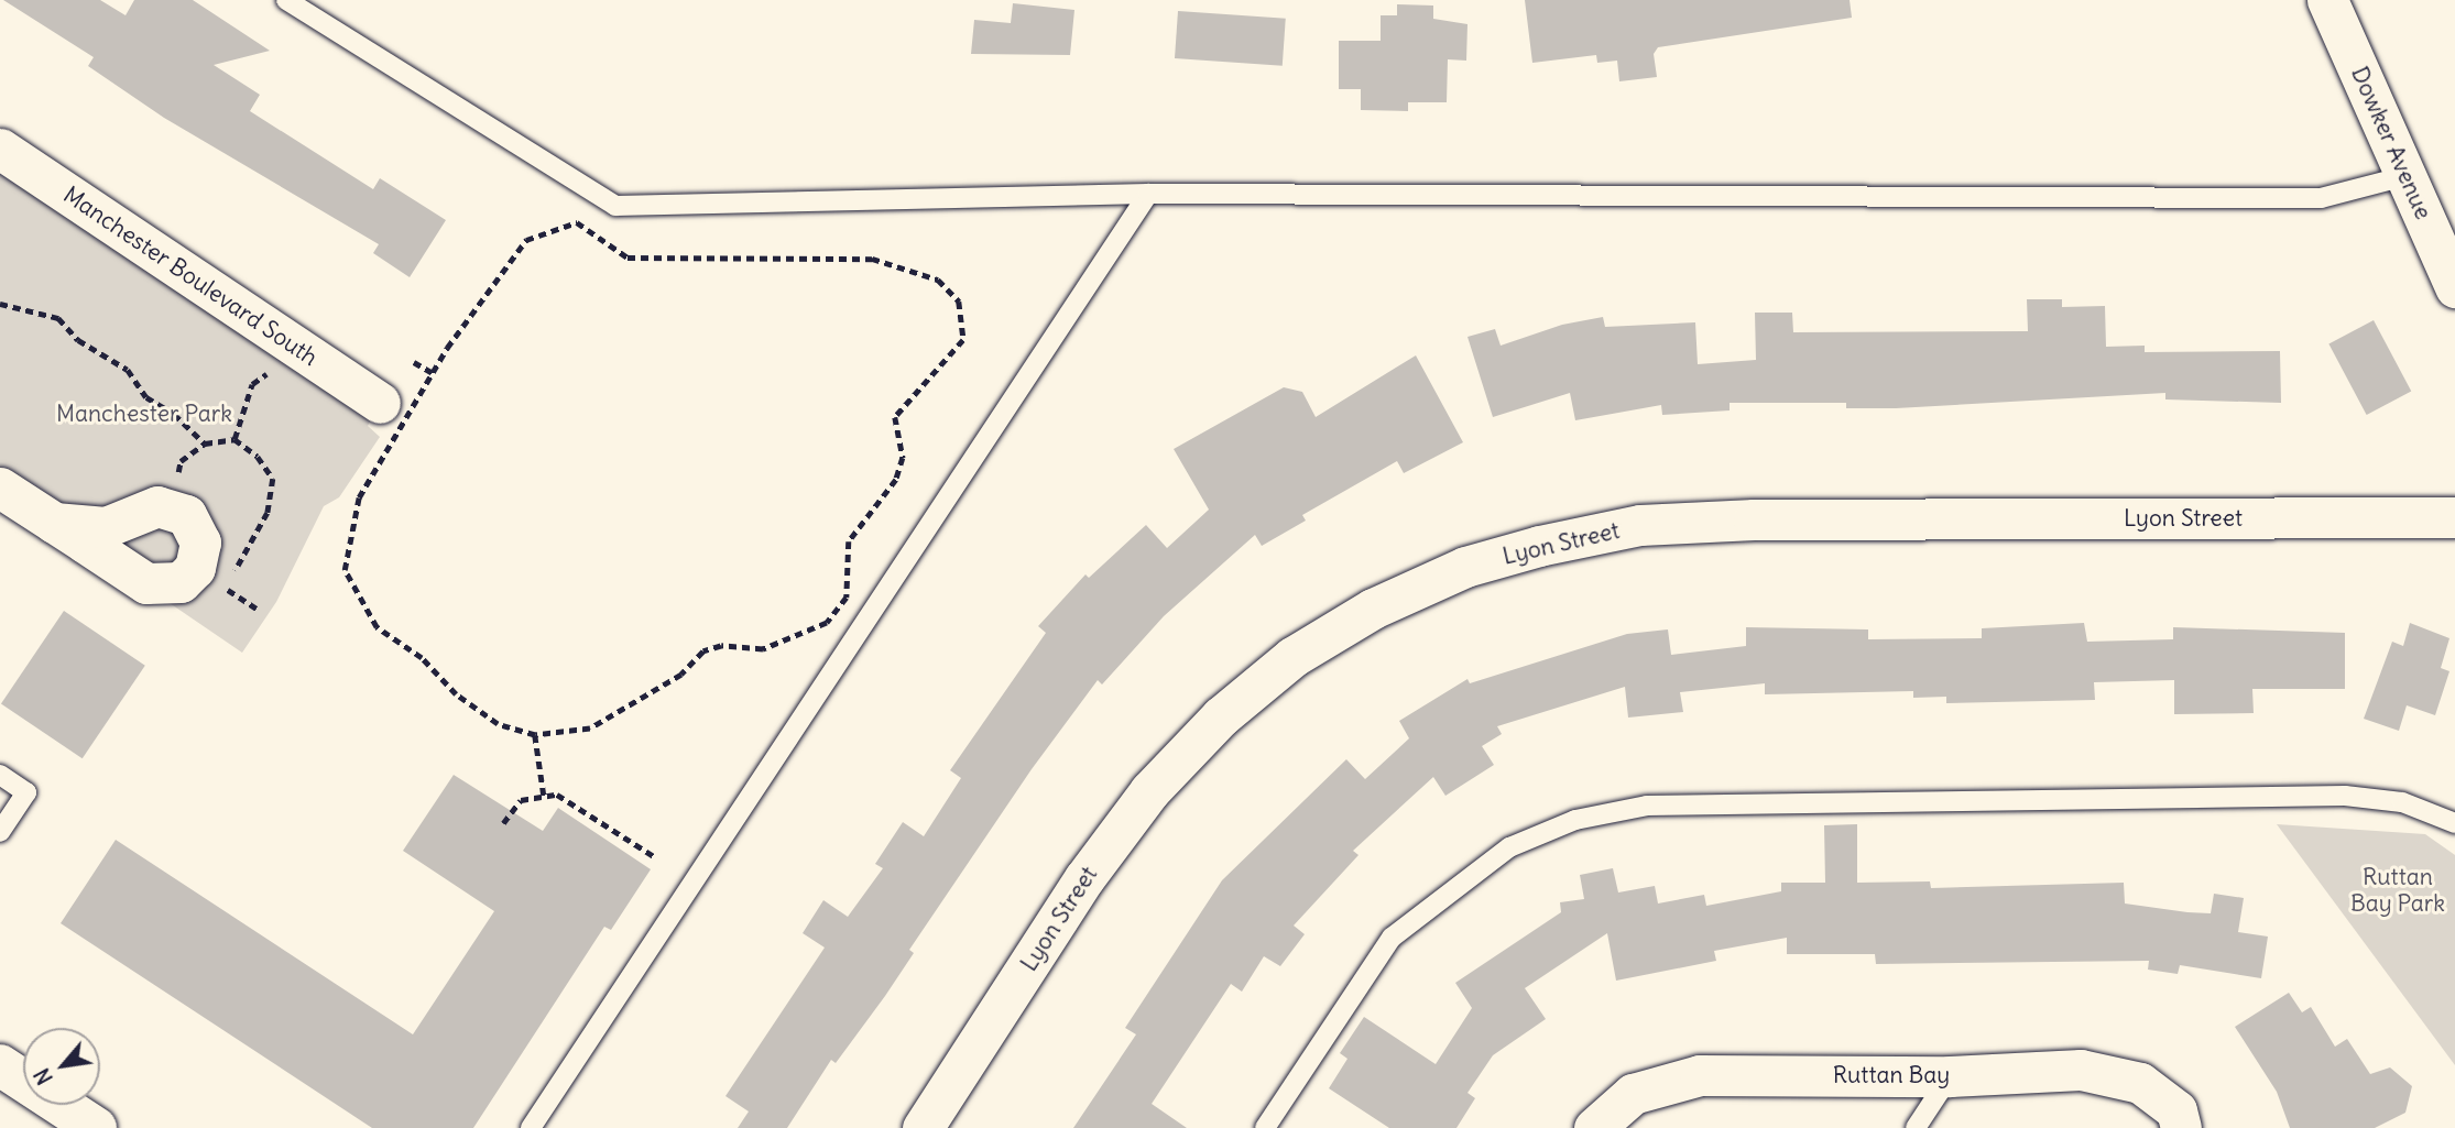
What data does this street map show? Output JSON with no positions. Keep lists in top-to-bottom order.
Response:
{
  "streets": {
    "street": [
      "Dowker Avenue",
      "Manchester Boulevard South",
      "Lyon Street",
      "Ruttan Bay"
    ]
  },
  "parks": ["Manchester Park", "Ruttan Bay Park"],
  "north": "bottom left"
}
